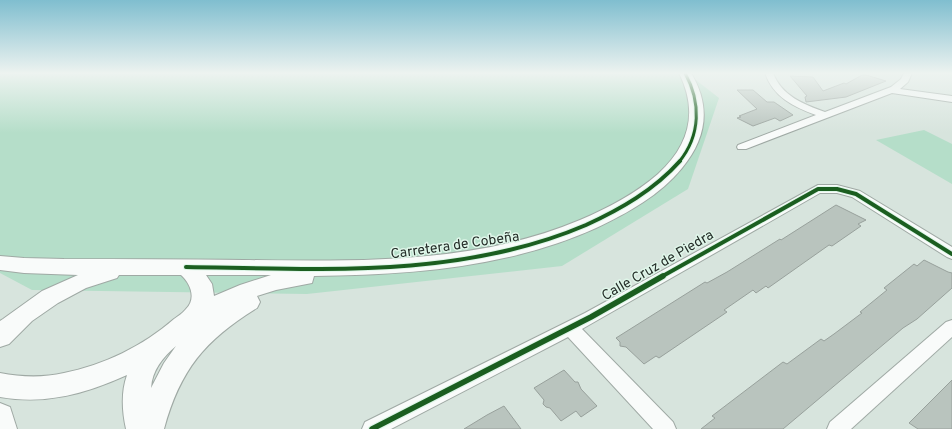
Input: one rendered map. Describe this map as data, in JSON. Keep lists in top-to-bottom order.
{
  "streets": {
    "street": ["Carretera de Cobeña", "Calle Cruz de Piedra"]
  }
}
